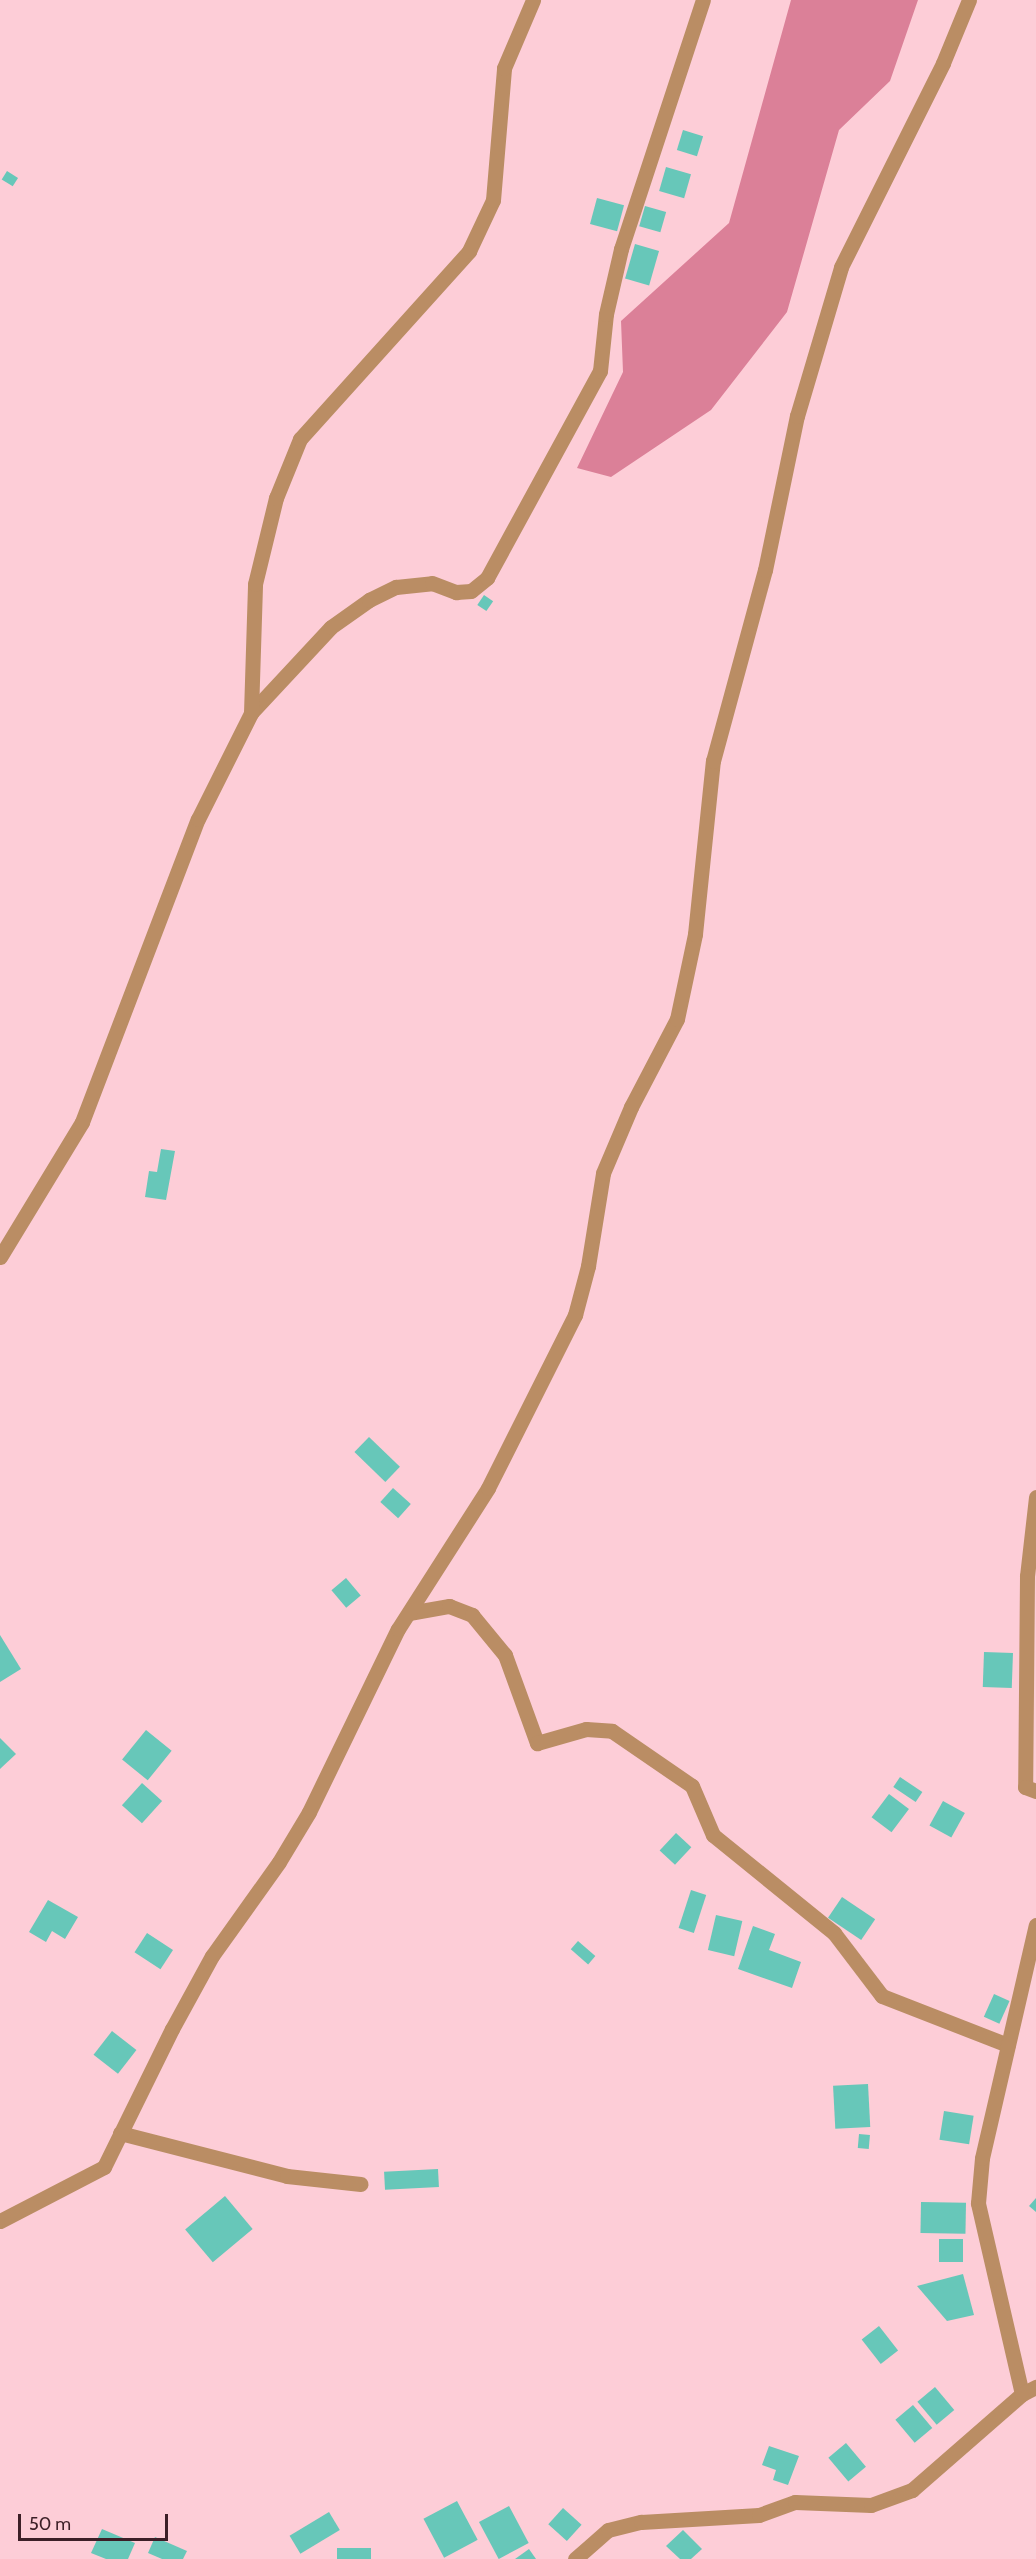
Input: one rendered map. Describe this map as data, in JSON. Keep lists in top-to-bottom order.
{
  "scale_bar": "50 m"
}
